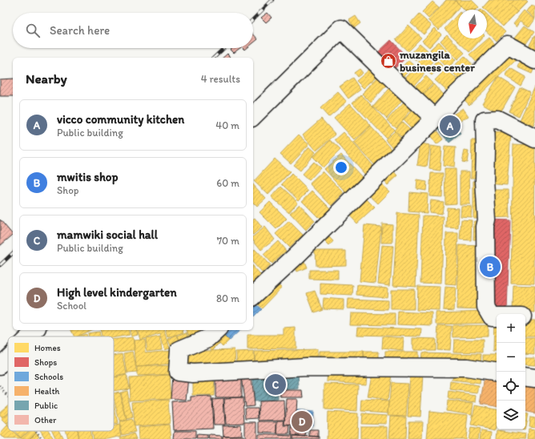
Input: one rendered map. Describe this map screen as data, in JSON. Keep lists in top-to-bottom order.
{
  "places": {
    "shop": ["muzangila business center"]
  },
  "legend": [
    "Homes",
    "Shops",
    "Schools",
    "Health",
    "Public",
    "Other"
  ],
  "north": "bottom",
  "page": {
    "search": "Search here",
    "heading": ["Nearby", "4 results"],
    "list": [
      {
        "mark": "A",
        "name": "vicco community kitchen",
        "note": "Public building",
        "value": "40 m"
      },
      {
        "mark": "B",
        "name": "mwitis shop",
        "note": "Shop",
        "value": "60 m"
      },
      {
        "mark": "C",
        "name": "mamwiki social hall",
        "note": "Public building",
        "value": "70 m"
      },
      {
        "mark": "D",
        "name": "High level kindergarten",
        "note": "School",
        "value": "80 m"
      }
    ],
    "pins": [
      "A",
      "B",
      "C",
      "D"
    ],
    "map_buttons": ["+", "−"]
  }
}
